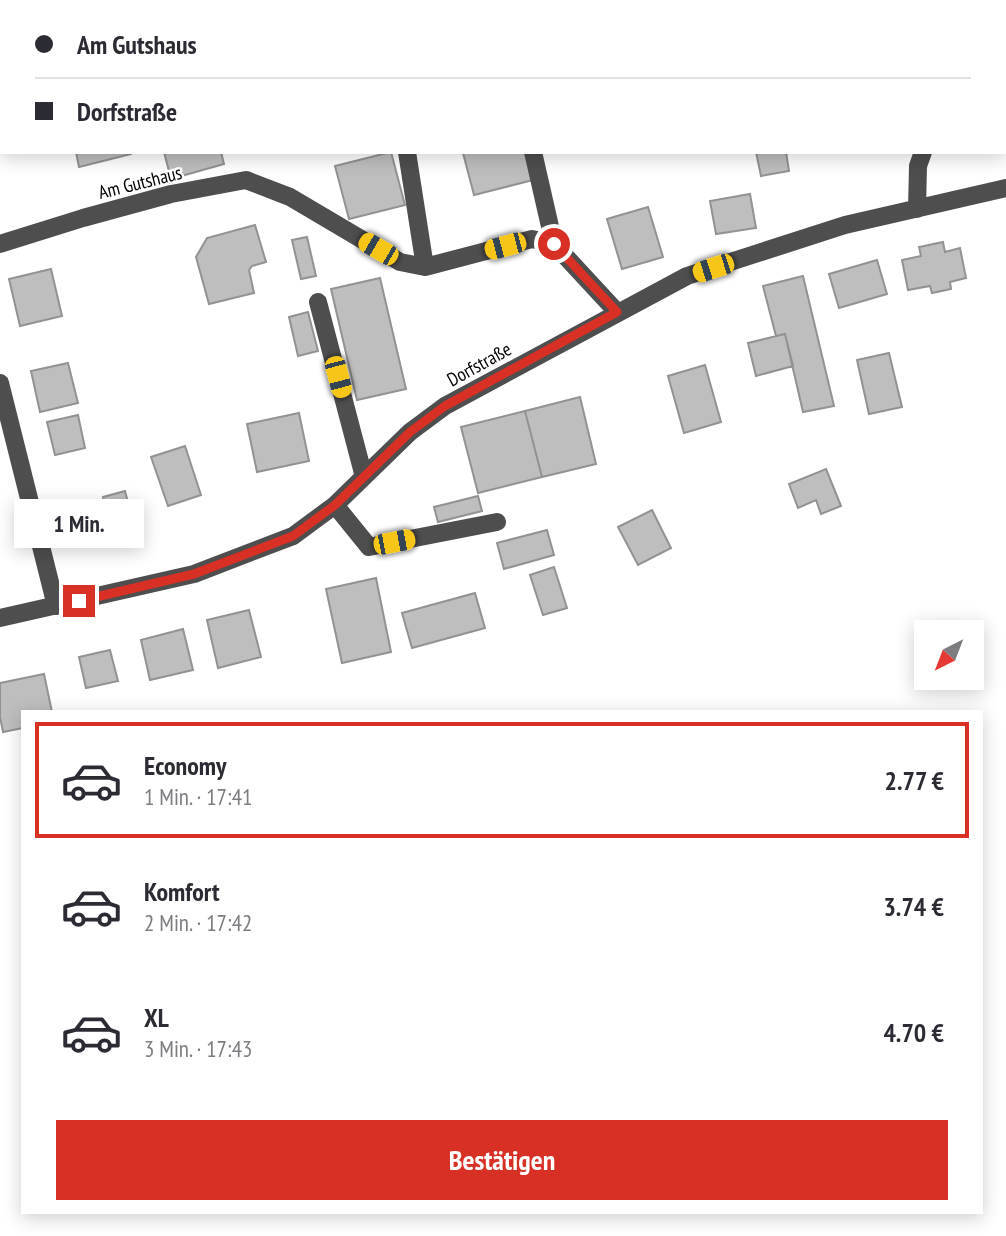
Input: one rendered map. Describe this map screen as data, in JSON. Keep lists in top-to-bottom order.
{
  "streets": {
    "street": ["Am Gutshaus", "Dorfstraße"]
  },
  "north": "bottom left",
  "page": {
    "banner": ["Am Gutshaus", "Dorfstraße"],
    "bubble": "1 Min.",
    "list": [
      {
        "name": "Economy",
        "note": "1 Min. · 17:41",
        "value": "2.77 €"
      },
      {
        "name": "Komfort",
        "note": "2 Min. · 17:42",
        "value": "3.74 €"
      },
      {
        "name": "XL",
        "note": "3 Min. · 17:43",
        "value": "4.70 €"
      }
    ],
    "buttons": "Bestätigen"
  }
}
